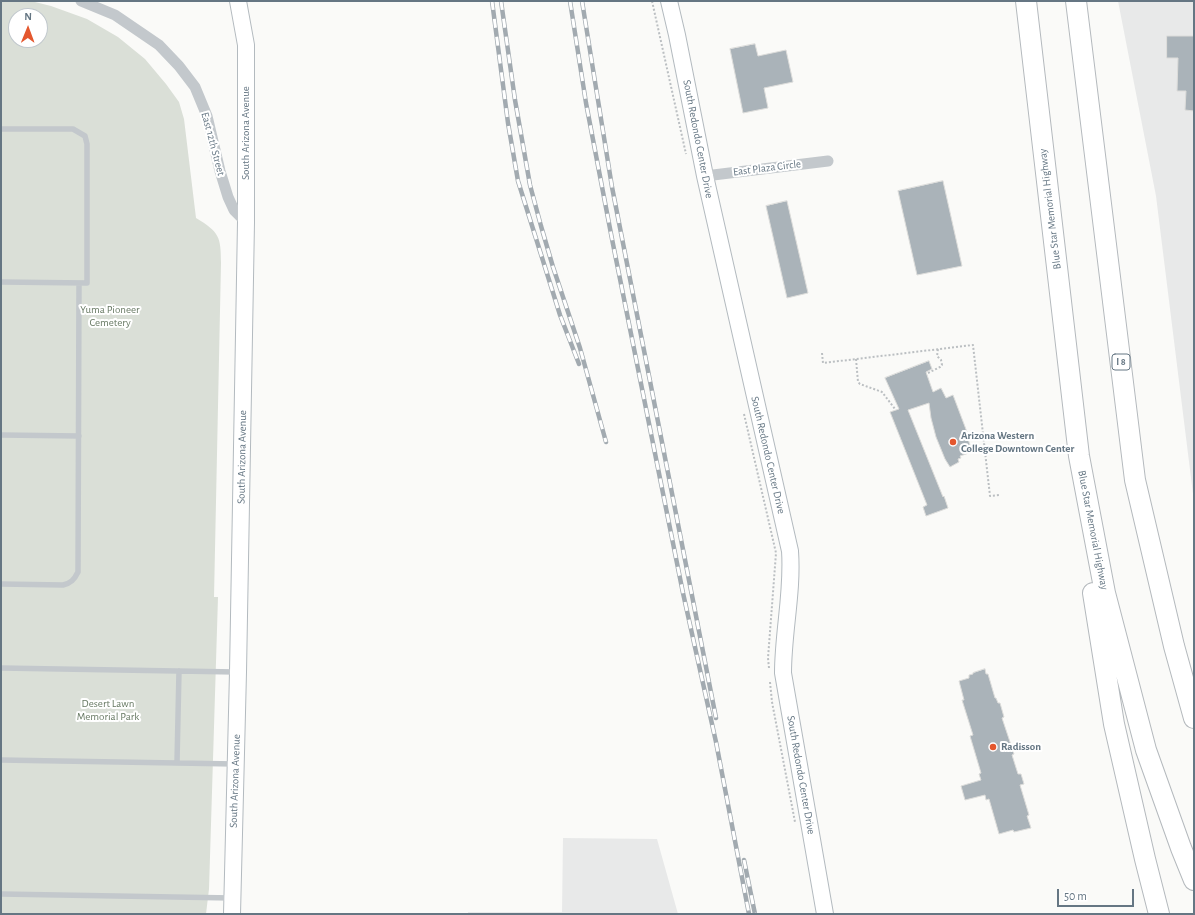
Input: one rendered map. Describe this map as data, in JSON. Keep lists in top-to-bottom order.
{
  "streets": {
    "highway": ["Blue Star Memorial Highway", "I 8"],
    "street": [
      "South Arizona Avenue",
      "South Redondo Center Drive",
      "East 12th Street",
      "East Plaza Circle"
    ]
  },
  "crossings": [
    ["South Arizona Avenue", "East 12th Street"],
    ["South Redondo Center Drive", "East Plaza Circle"]
  ],
  "parks": ["Yuma Pioneer Cemetery", "Desert Lawn Memorial Park"],
  "places": ["Arizona Western College Downtown Center", "Radisson"],
  "scale_bar": "50 m",
  "north": "top"
}
